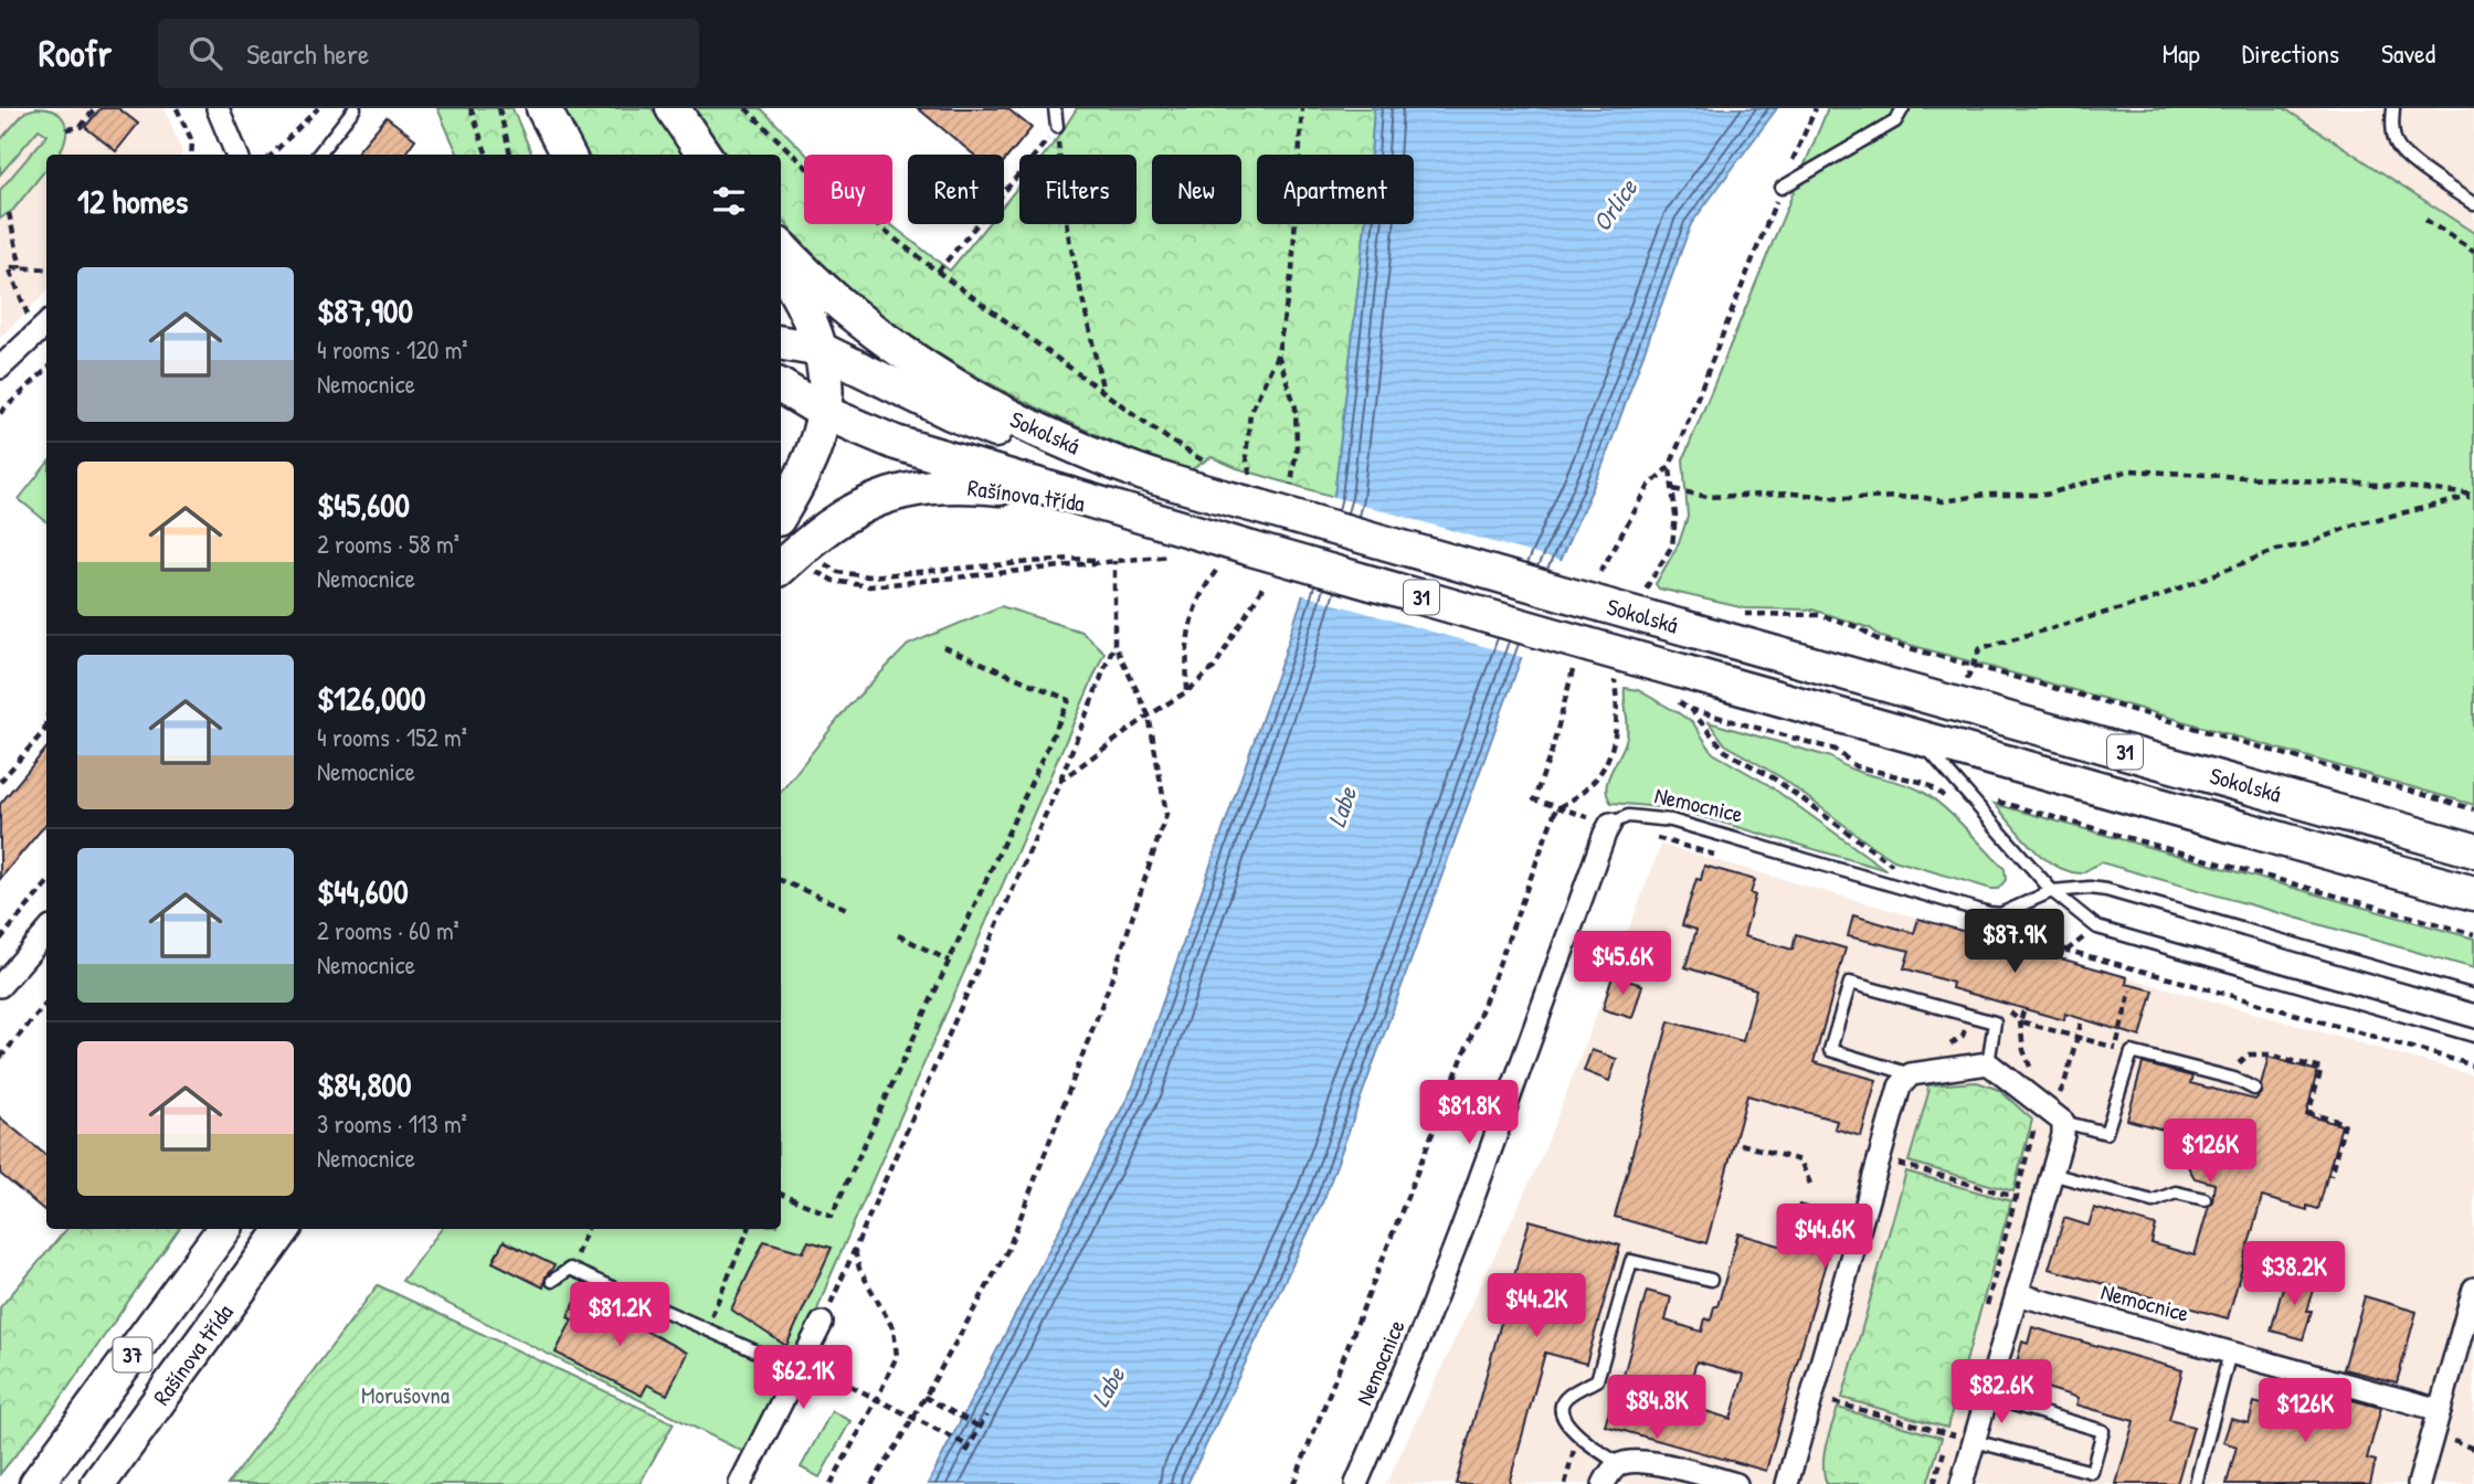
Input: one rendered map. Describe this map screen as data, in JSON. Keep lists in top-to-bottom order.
{
  "streets": {
    "main road": [
      "Sokolská",
      "Rašínova třída",
      "31",
      "37"
    ],
    "street": ["Nemocnice"]
  },
  "crossings": [
    ["Sokolská", "Rašínova třída"],
    ["Sokolská", "31"]
  ],
  "water": ["Orlice", "Labe"],
  "parks": ["Morušovna"],
  "page": {
    "header": "Roofr",
    "search": "Search here",
    "nav": ["Map", "Directions", "Saved"],
    "chip": [
      "Buy",
      "Rent",
      "Filters",
      "New",
      "Apartment"
    ],
    "heading": "12 homes",
    "list": [
      {
        "name": "$87,900",
        "note": "4 rooms · 120 m² · Nemocnice"
      },
      {
        "name": "$45,600",
        "note": "2 rooms · 58 m² · Nemocnice"
      },
      {
        "name": "$126,000",
        "note": "4 rooms · 152 m² · Nemocnice"
      },
      {
        "name": "$44,600",
        "note": "2 rooms · 60 m² · Nemocnice"
      },
      {
        "name": "$84,800",
        "note": "3 rooms · 113 m² · Nemocnice"
      }
    ],
    "price": [
      "$87.9K",
      "$45.6K",
      "$81.8K",
      "$126K",
      "$44.6K",
      "$38.2K",
      "$44.2K",
      "$81.2K",
      "$62.1K",
      "$82.6K",
      "$84.8K",
      "$126K"
    ]
  }
}
